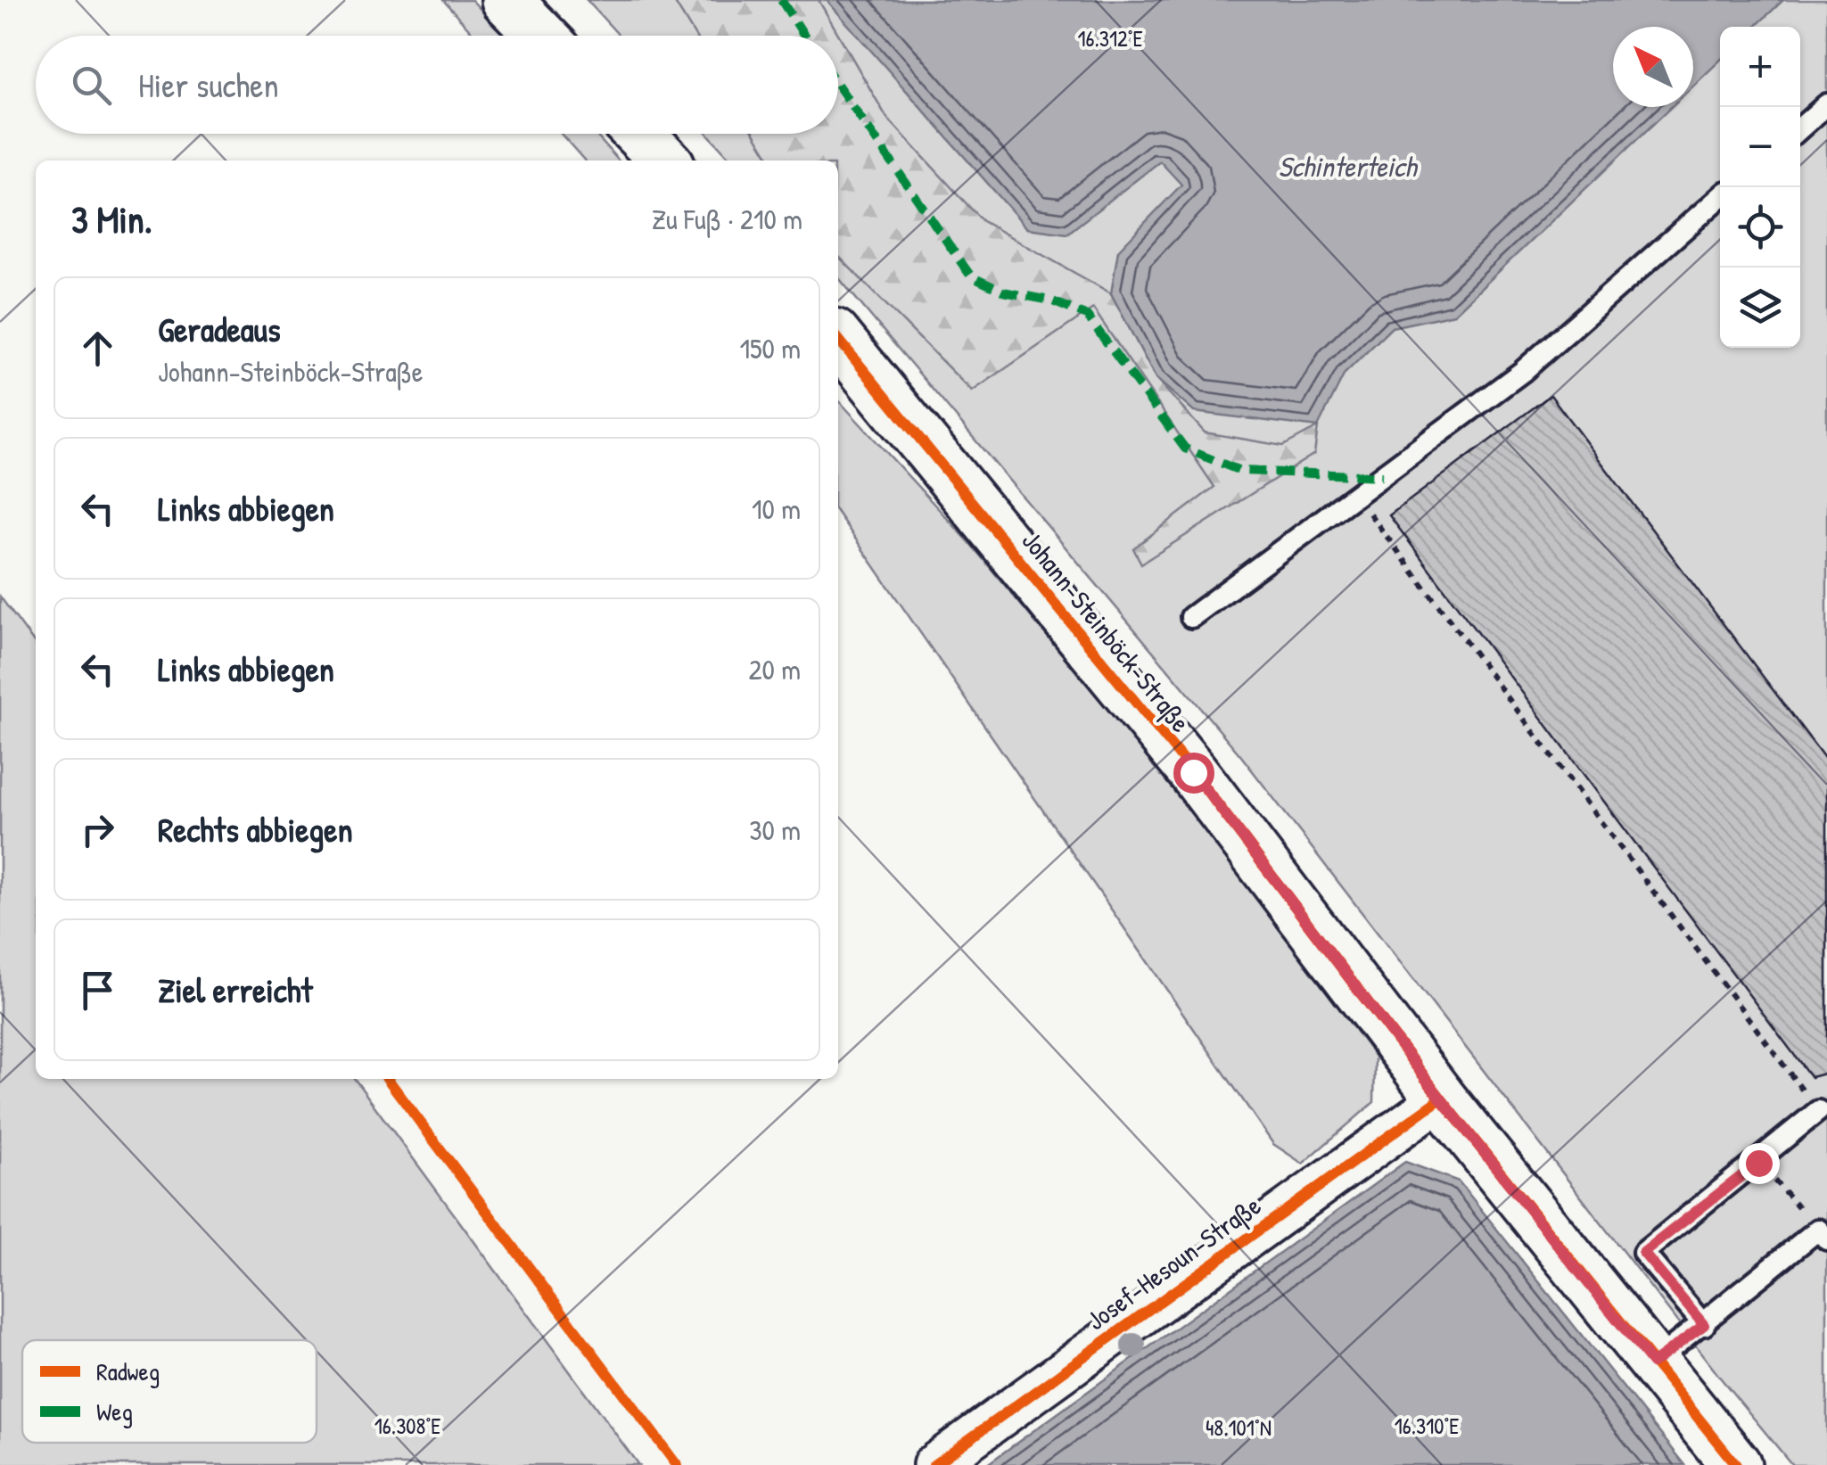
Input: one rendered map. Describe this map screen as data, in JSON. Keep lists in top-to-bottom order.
{
  "streets": {
    "street": ["Johann-Steinböck-Straße", "Josef-Hesoun-Straße"]
  },
  "crossings": [
    ["Johann-Steinböck-Straße", "Josef-Hesoun-Straße"]
  ],
  "water": ["Schinterteich"],
  "legend": ["Radweg", "Weg"],
  "north": "top left",
  "page": {
    "map_buttons": ["+", "−"],
    "search": "Hier suchen",
    "heading": ["3 Min.", "Zu Fuß · 210 m"],
    "list": [
      ["Geradeaus", "Johann-Steinböck-Straße", "150 m"],
      ["Links abbiegen", "10 m"],
      ["Links abbiegen", "20 m"],
      ["Rechts abbiegen", "30 m"],
      "Ziel erreicht"
    ]
  },
  "coordinates": [
    "16.312°E",
    "16.308°E",
    "16.310°E",
    "48.101°N"
  ]
}
